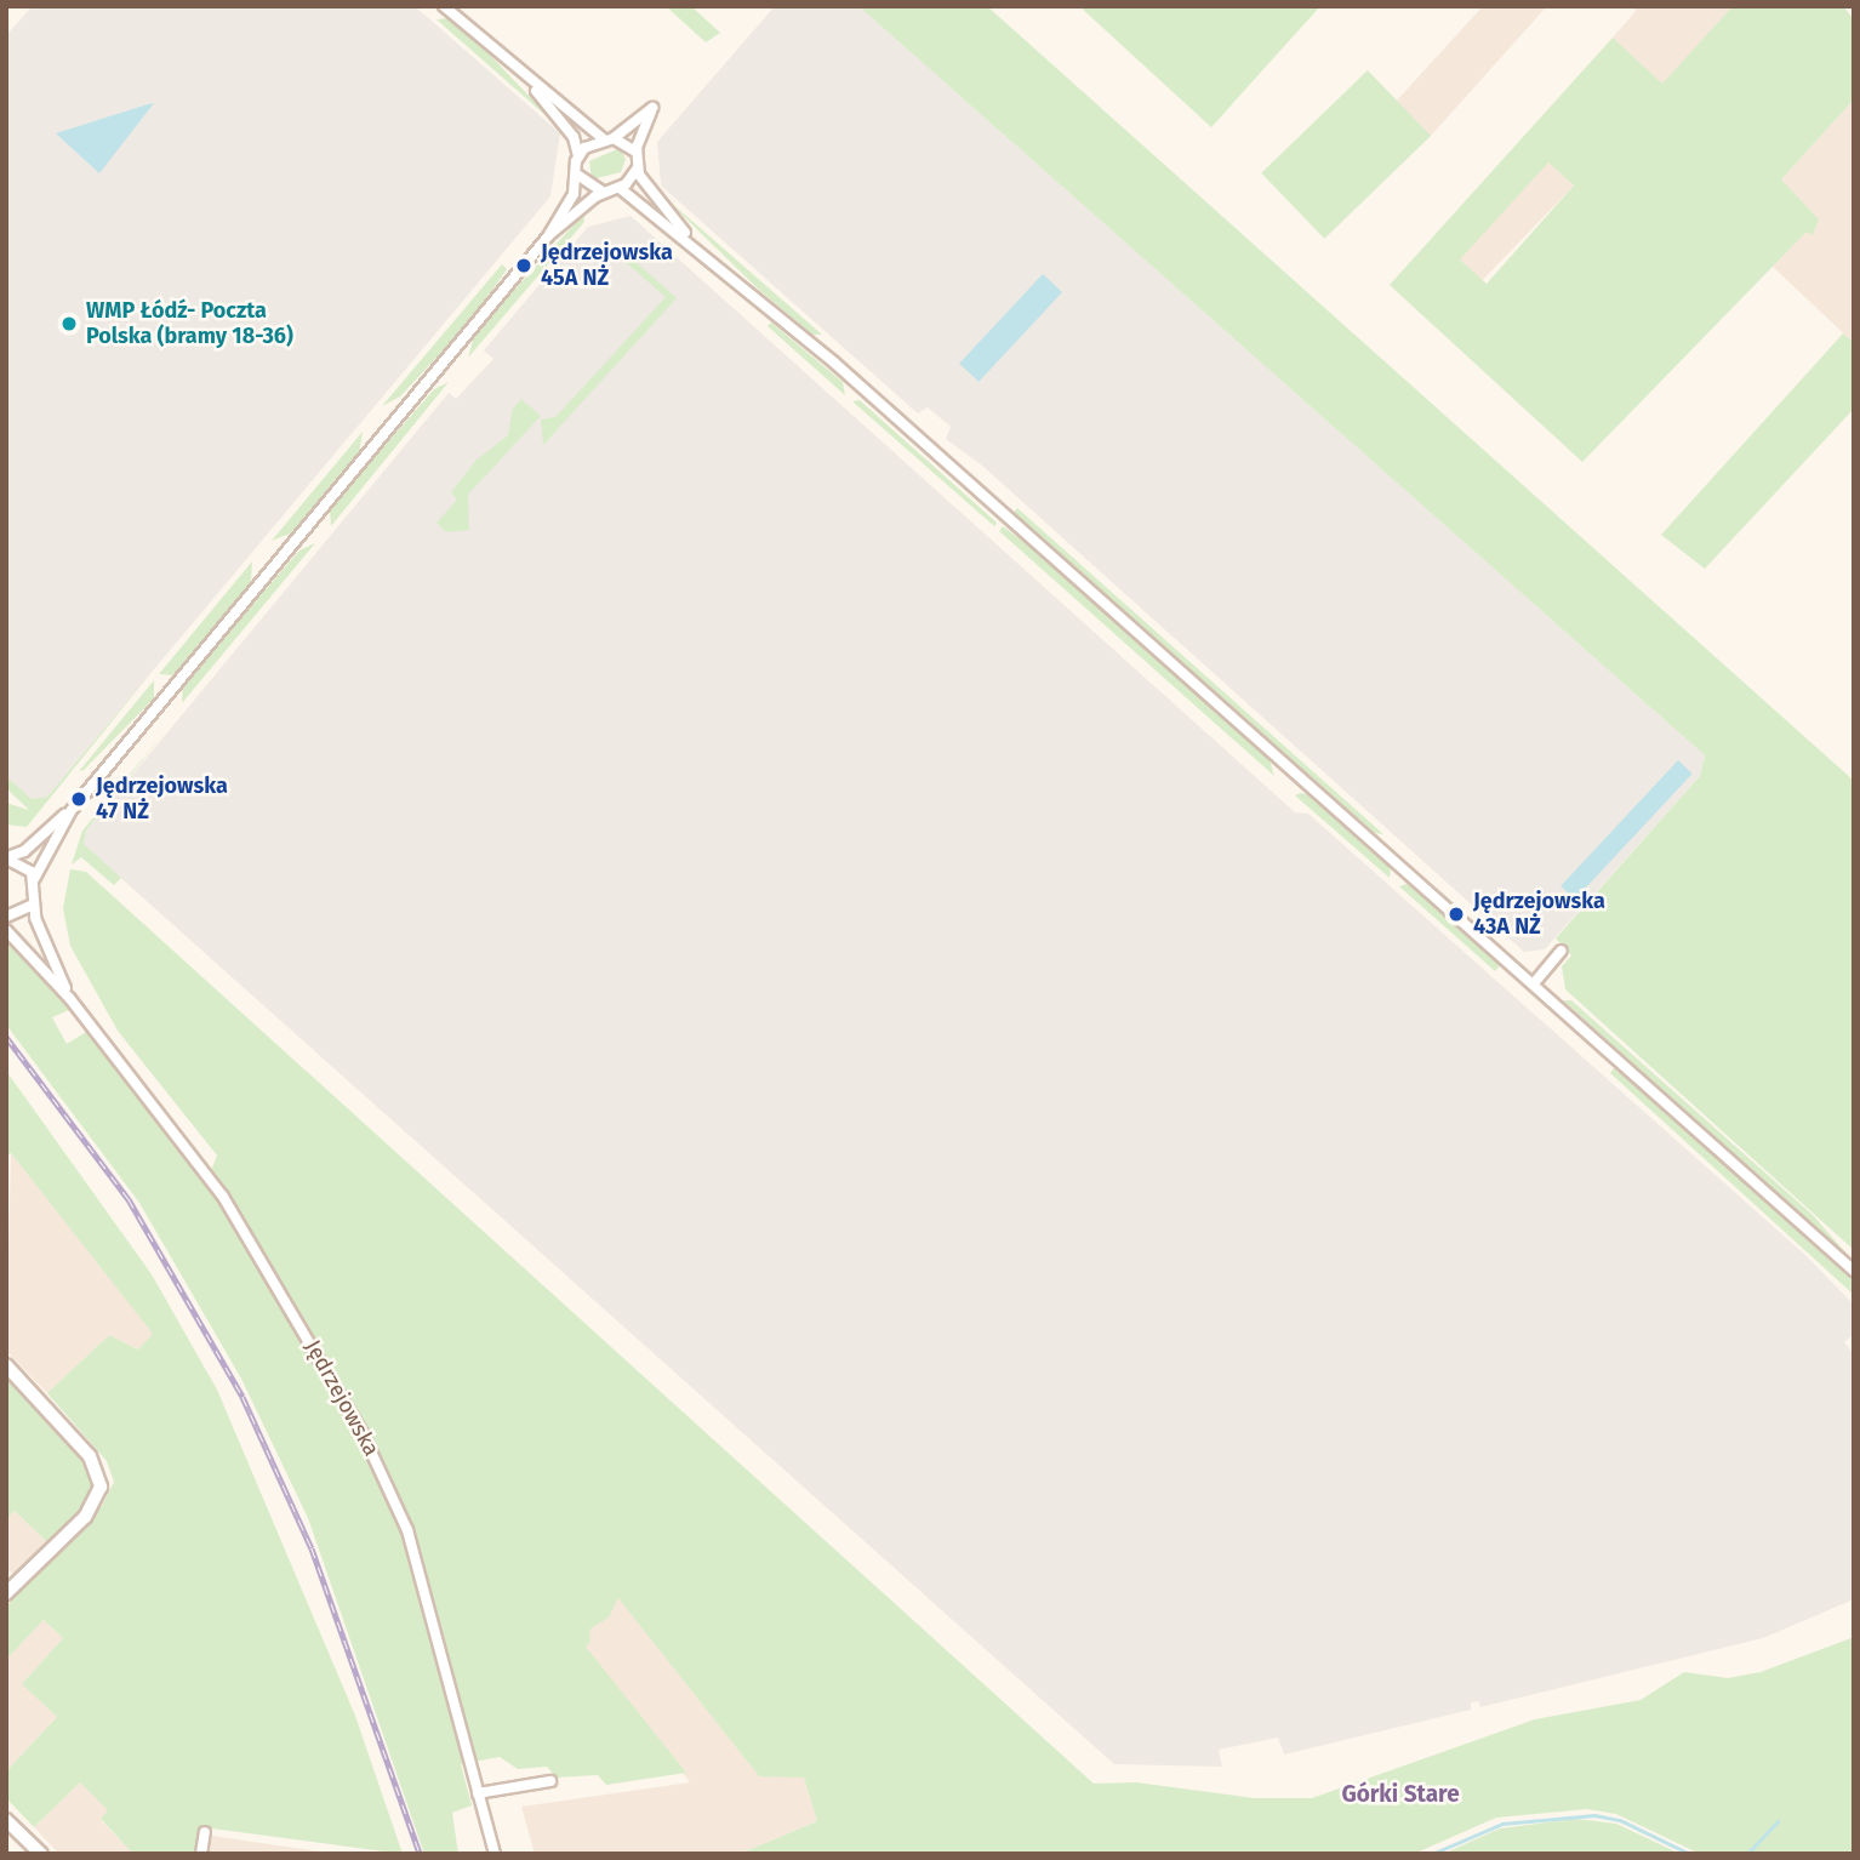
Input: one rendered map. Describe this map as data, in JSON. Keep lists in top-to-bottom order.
{
  "streets": {
    "street": ["Jędrzejowska"]
  },
  "districts": ["Górki Stare"],
  "places": [
    "Jędrzejowska 45A NŻ",
    "WMP Łódź- Poczta Polska (bramy 18-36)",
    "Jędrzejowska 47 NŻ",
    "Jędrzejowska 43A NŻ"
  ]
}
